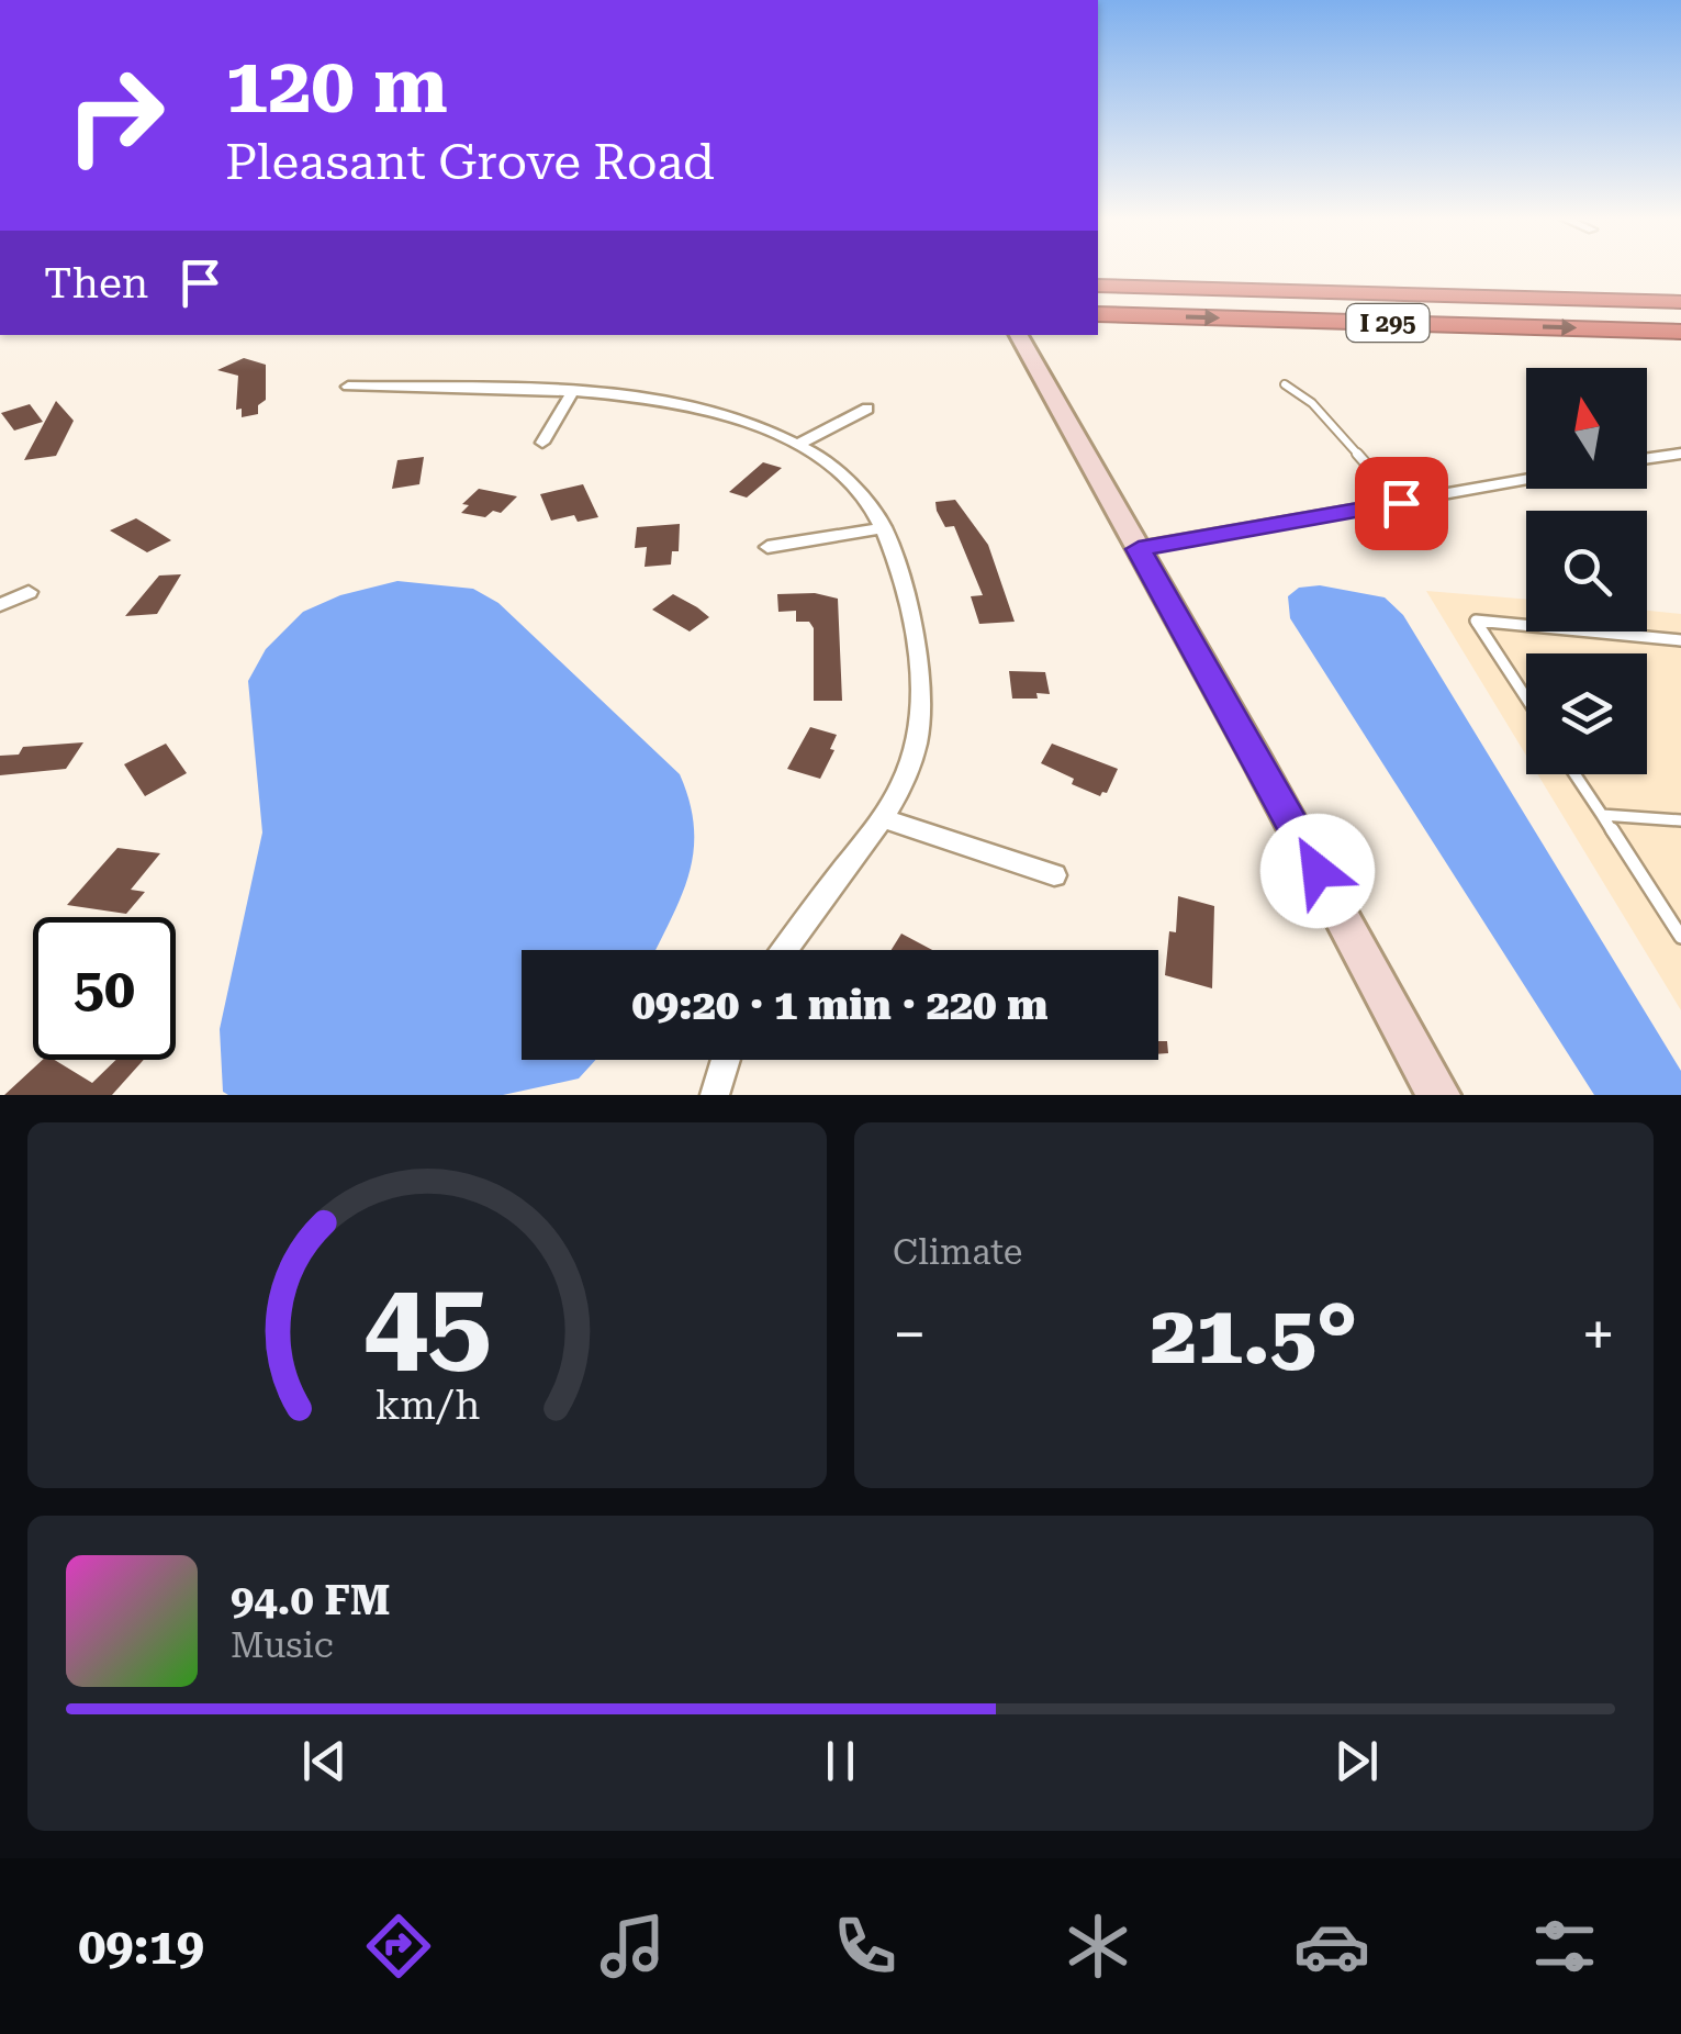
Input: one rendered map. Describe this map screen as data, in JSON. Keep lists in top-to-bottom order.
{
  "streets": {
    "highway": ["I 295"]
  },
  "north": "top",
  "page": {
    "turn": ["120 m", "Pleasant Grove Road"],
    "then": "Then",
    "limit": "50",
    "trip": "09:20 · 1 min · 220 m",
    "tile": "Climate",
    "heat": ["−", "21.5°", "+"],
    "song": ["94.0 FM", "Music"],
    "tabs": "09:19",
    "gauge": ["45", "km/h"]
  }
}
